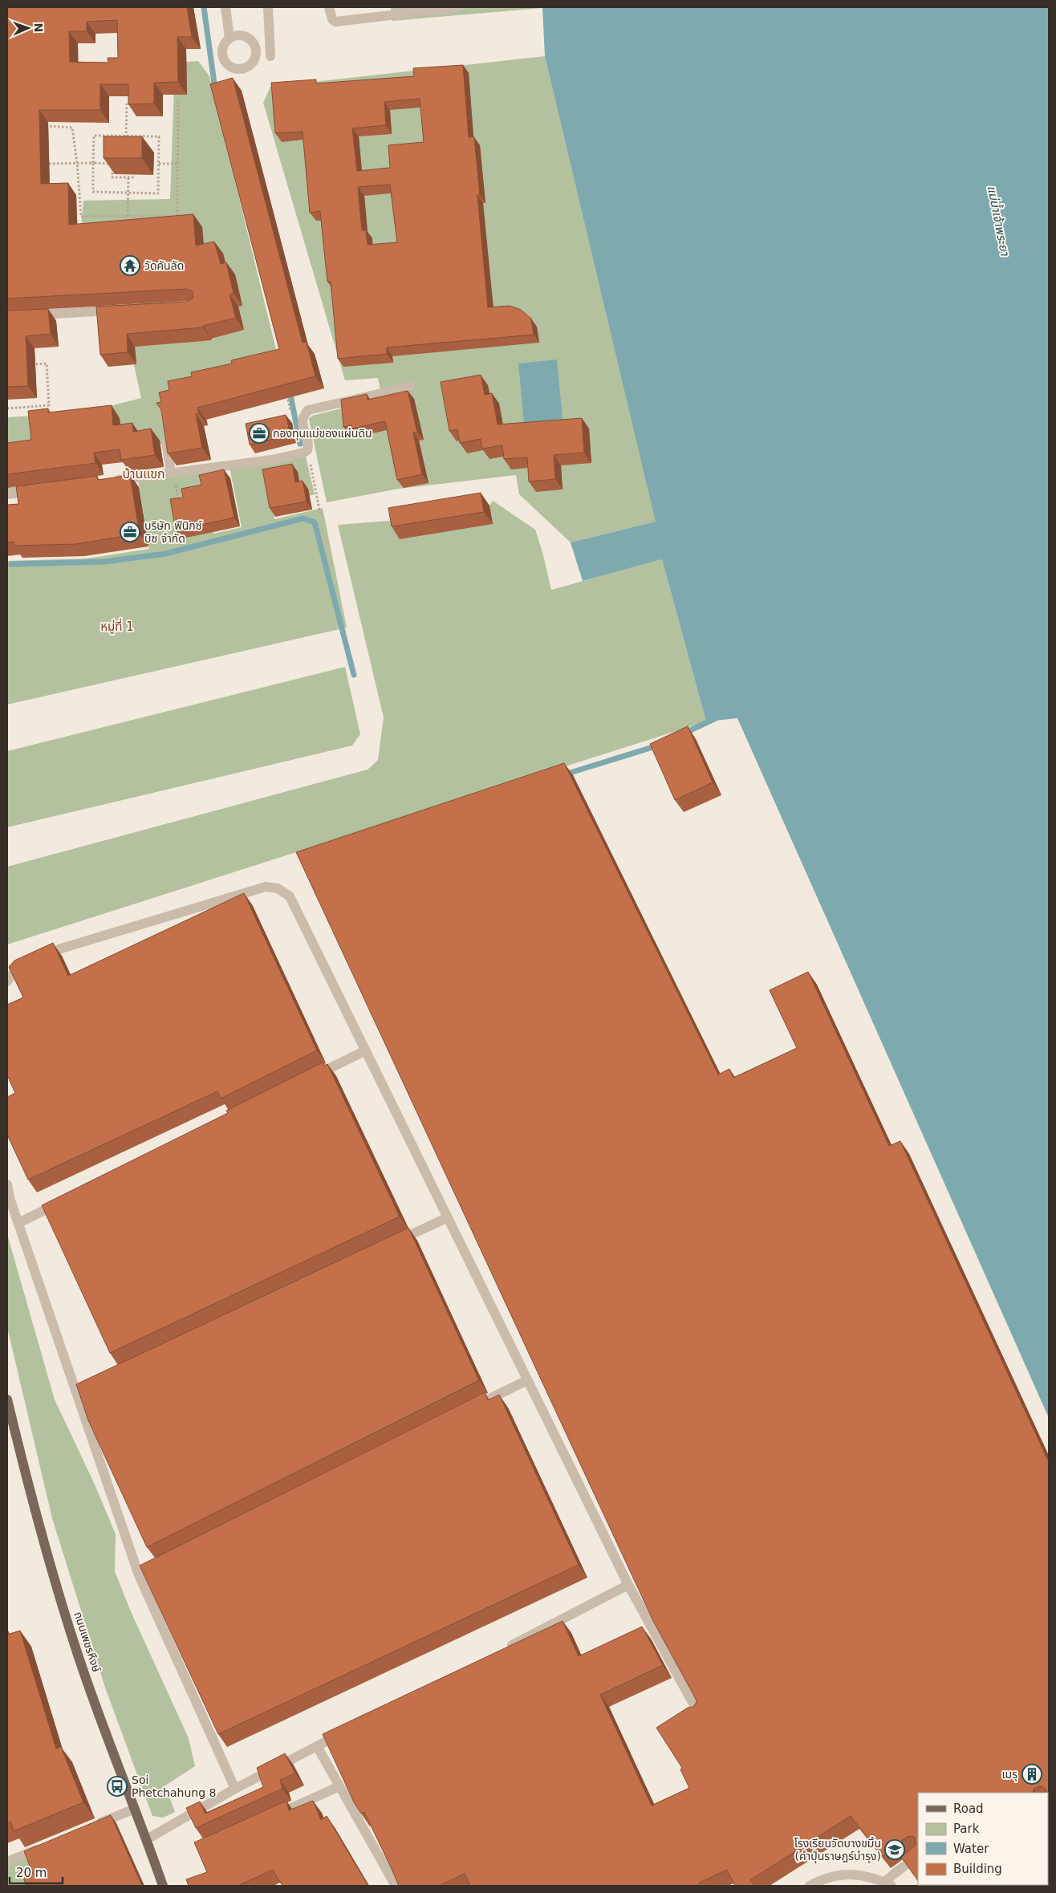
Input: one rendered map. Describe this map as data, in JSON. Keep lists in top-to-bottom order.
{
  "streets": {
    "main road": ["ถนนเพชรหึงษ์"]
  },
  "districts": ["บ้านแขก", "หมู่ที่ 1"],
  "water": ["แม่น้ำเจ้าพระยา"],
  "places": {
    "temple": ["วัดคันลัด"],
    "office": ["กองทุนแม่ของแผ่นดิน", "บริษัท ฟีนิกซ์ บิซ จำกัด"],
    "building": ["เมรุ"],
    "bus stop": ["Soi Phetchahung 8"],
    "school or university": ["โรงเรียนวัดบางขมิ้น (คำปุ่นราษฎร์บำรุง)"]
  },
  "legend": [
    "Road",
    "Park",
    "Water",
    "Building"
  ],
  "scale_bar": "20 m",
  "north": "right"
}
